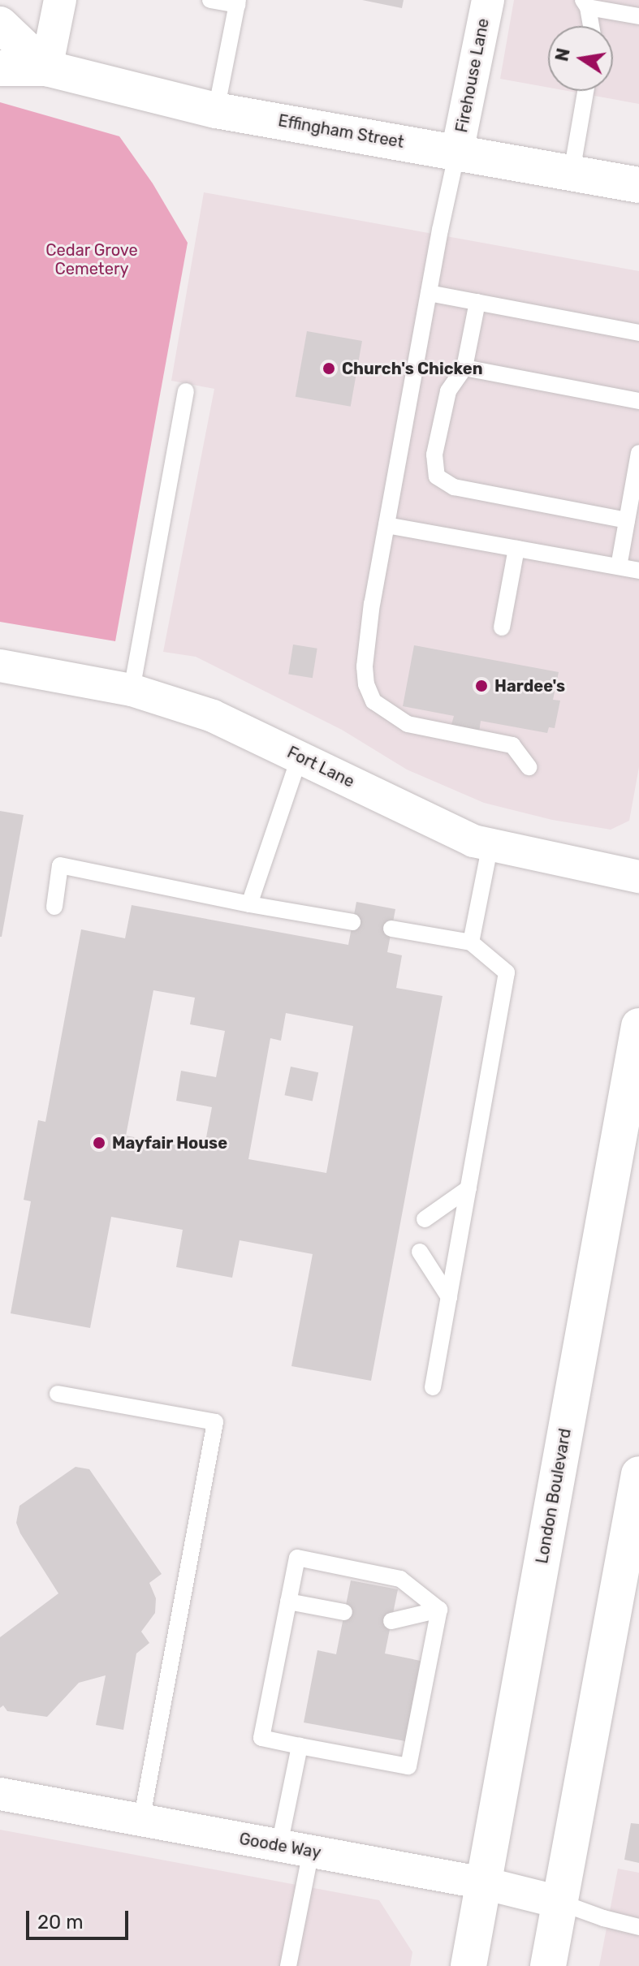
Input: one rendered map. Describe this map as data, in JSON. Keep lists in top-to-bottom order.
{
  "streets": {
    "main road": ["Effingham Street", "London Boulevard"],
    "street": ["Firehouse Lane", "Fort Lane", "Goode Way"]
  },
  "crossings": [
    ["Firehouse Lane", "Effingham Street"],
    ["London Boulevard", "Goode Way"]
  ],
  "parks": ["Cedar Grove Cemetery"],
  "places": ["Church's Chicken", "Hardee's", "Mayfair House"],
  "scale_bar": "20 m",
  "north": "left"
}
